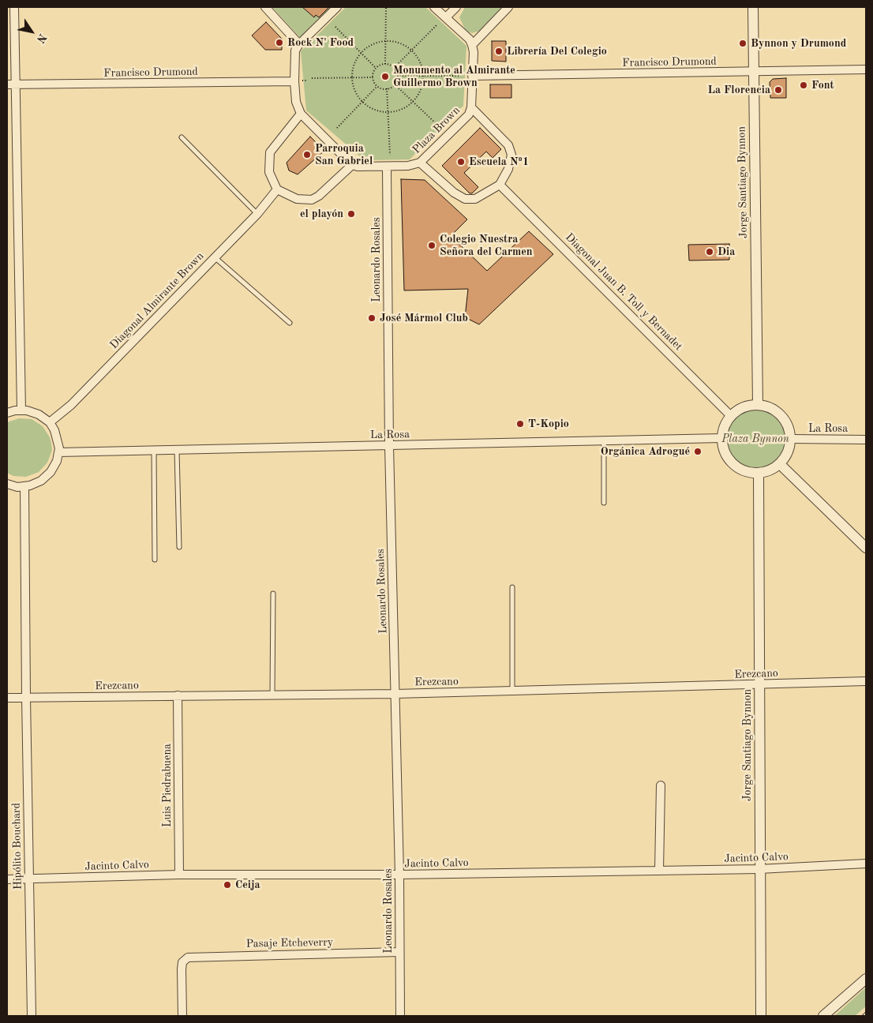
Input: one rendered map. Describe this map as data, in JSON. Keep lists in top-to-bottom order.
{
  "streets": {
    "street": [
      "Francisco Drumond",
      "Plaza Brown",
      "Jorge Santiago Bynnon",
      "Leonardo Rosales",
      "Diagonal Juan B. Toll y Bernadet",
      "Diagonal Almirante Brown",
      "La Rosa",
      "Erezcano",
      "Luis Piedrabuena",
      "Hipólito Bouchard",
      "Jacinto Calvo",
      "Pasaje Etcheverry"
    ]
  },
  "crossings": [
    ["Francisco Drumond", "Plaza Brown"],
    ["Francisco Drumond", "Jorge Santiago Bynnon"],
    ["Plaza Brown", "Leonardo Rosales"],
    ["Jorge Santiago Bynnon", "Diagonal Juan B. Toll y Bernadet"],
    ["Jorge Santiago Bynnon", "La Rosa"],
    ["Jorge Santiago Bynnon", "Erezcano"],
    ["Jorge Santiago Bynnon", "Jacinto Calvo"],
    ["Leonardo Rosales", "La Rosa"],
    ["Leonardo Rosales", "Erezcano"],
    ["Leonardo Rosales", "Jacinto Calvo"],
    ["Leonardo Rosales", "Pasaje Etcheverry"],
    ["Diagonal Juan B. Toll y Bernadet", "La Rosa"],
    ["Erezcano", "Luis Piedrabuena"],
    ["Erezcano", "Hipólito Bouchard"],
    ["Luis Piedrabuena", "Jacinto Calvo"],
    ["Hipólito Bouchard", "Jacinto Calvo"]
  ],
  "parks": ["Plaza Bynnon"],
  "places": [
    "Rock N' Food",
    "Bynnon y Drumond",
    "Librería Del Colegio",
    "Monumento al Almirante Guillermo Brown",
    "Font",
    "La Florencia",
    "Parroquia San Gabriel",
    "Escuela Nº1",
    "el playón",
    "Colegio Nuestra Señora del Carmen",
    "Dia",
    "José Mármol Club",
    "T-Kopio",
    "Orgánica Adrogué",
    "Ceija"
  ],
  "north": "bottom right"
}
